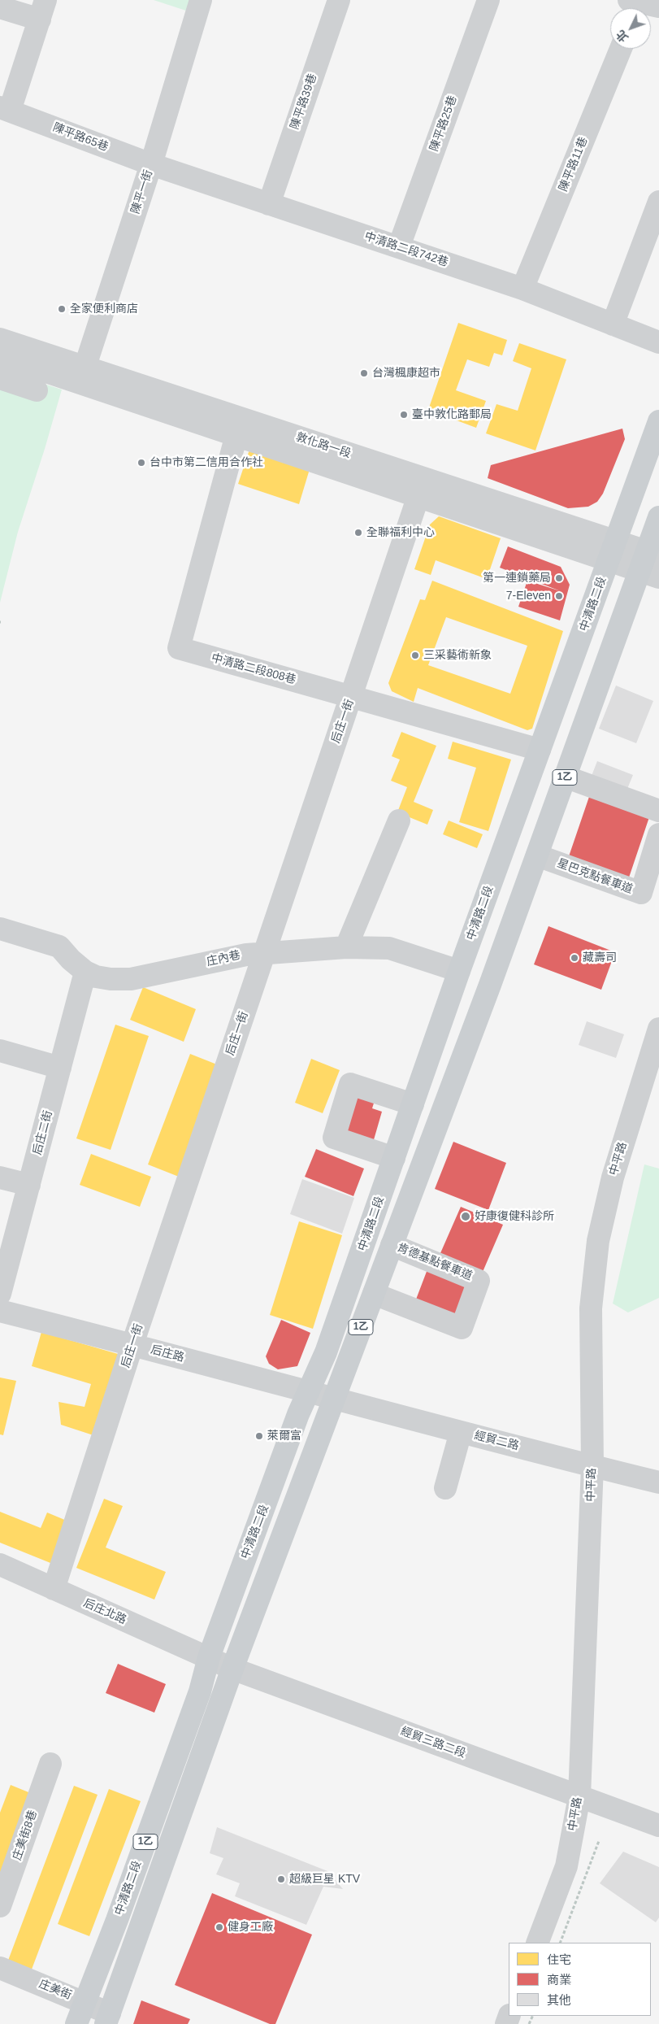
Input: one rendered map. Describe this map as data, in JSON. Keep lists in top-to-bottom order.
{
  "streets": {
    "main road": ["中清路二段", "1乙"],
    "street": [
      "陳平路39巷",
      "陳平路25巷",
      "陳平路65巷",
      "陳平路11巷",
      "陳平一街",
      "中清路二段742巷",
      "敦化路一段",
      "中清路二段808巷",
      "后庄一街",
      "星巴克點餐車道",
      "庄內巷",
      "后庄二街",
      "中平路",
      "肯德基點餐車道",
      "后庄路",
      "經貿二路",
      "后庄北路",
      "經貿三路二段",
      "庄美街8巷",
      "庄美街"
    ]
  },
  "crossings": [
    ["陳平路39巷", "中清路二段742巷"],
    ["陳平路25巷", "中清路二段742巷"],
    ["陳平路65巷", "陳平一街"],
    ["陳平路65巷", "中清路二段742巷"],
    ["陳平路11巷", "中清路二段742巷"],
    ["陳平一街", "中清路二段742巷"],
    ["陳平一街", "敦化路一段"],
    ["敦化路一段", "中清路二段"],
    ["敦化路一段", "中清路二段808巷"],
    ["敦化路一段", "后庄一街"],
    ["敦化路一段", "1乙"],
    ["中清路二段", "中清路二段808巷"],
    ["中清路二段", "庄內巷"],
    ["中清路二段", "后庄路"],
    ["中清路二段", "后庄北路"],
    ["中清路二段", "經貿三路二段"],
    ["中清路二段", "庄美街"],
    ["中清路二段808巷", "后庄一街"],
    ["后庄一街", "庄內巷"],
    ["后庄一街", "后庄路"],
    ["后庄一街", "后庄北路"],
    ["1乙", "星巴克點餐車道"],
    ["1乙", "肯德基點餐車道"],
    ["1乙", "后庄路"],
    ["1乙", "經貿二路"],
    ["1乙", "經貿三路二段"],
    ["1乙", "庄美街"],
    ["庄內巷", "后庄二街"],
    ["中平路", "經貿二路"],
    ["中平路", "經貿三路二段"],
    ["后庄路", "經貿二路"],
    ["后庄北路", "經貿三路二段"]
  ],
  "places": [
    "全家便利商店",
    "台灣楓康超市",
    "臺中敦化路郵局",
    "台中市第二信用合作社",
    "全聯福利中心",
    "第一連鎖藥局",
    "7-Eleven",
    "三采藝術新象",
    "藏壽司",
    "好康復健科診所",
    "萊爾富",
    "超級巨星 KTV",
    "健身工廠"
  ],
  "legend": ["住宅", "商業", "其他"],
  "north": "bottom left"
}
